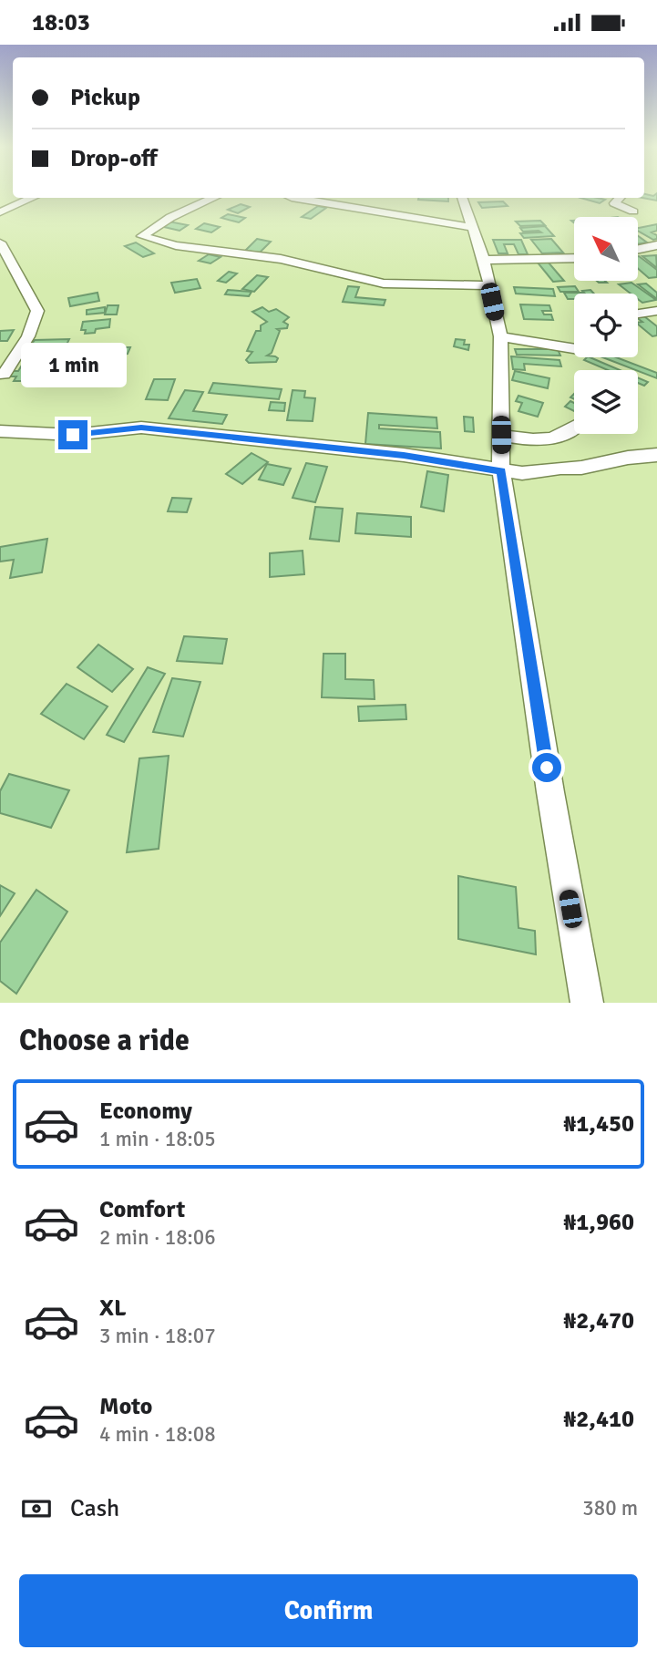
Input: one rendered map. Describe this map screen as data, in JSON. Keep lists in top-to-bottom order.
{
  "north": "top left",
  "page": {
    "status": "18:03",
    "banner": ["Pickup", "Drop-off"],
    "bubble": "1 min",
    "heading": "Choose a ride",
    "list": [
      {
        "name": "Economy",
        "note": "1 min · 18:05",
        "value": "₦1,450"
      },
      {
        "name": "Comfort",
        "note": "2 min · 18:06",
        "value": "₦1,960"
      },
      {
        "name": "XL",
        "note": "3 min · 18:07",
        "value": "₦2,470"
      },
      {
        "name": "Moto",
        "note": "4 min · 18:08",
        "value": "₦2,410"
      }
    ],
    "pay": ["Cash", "380 m"],
    "buttons": "Confirm"
  }
}
